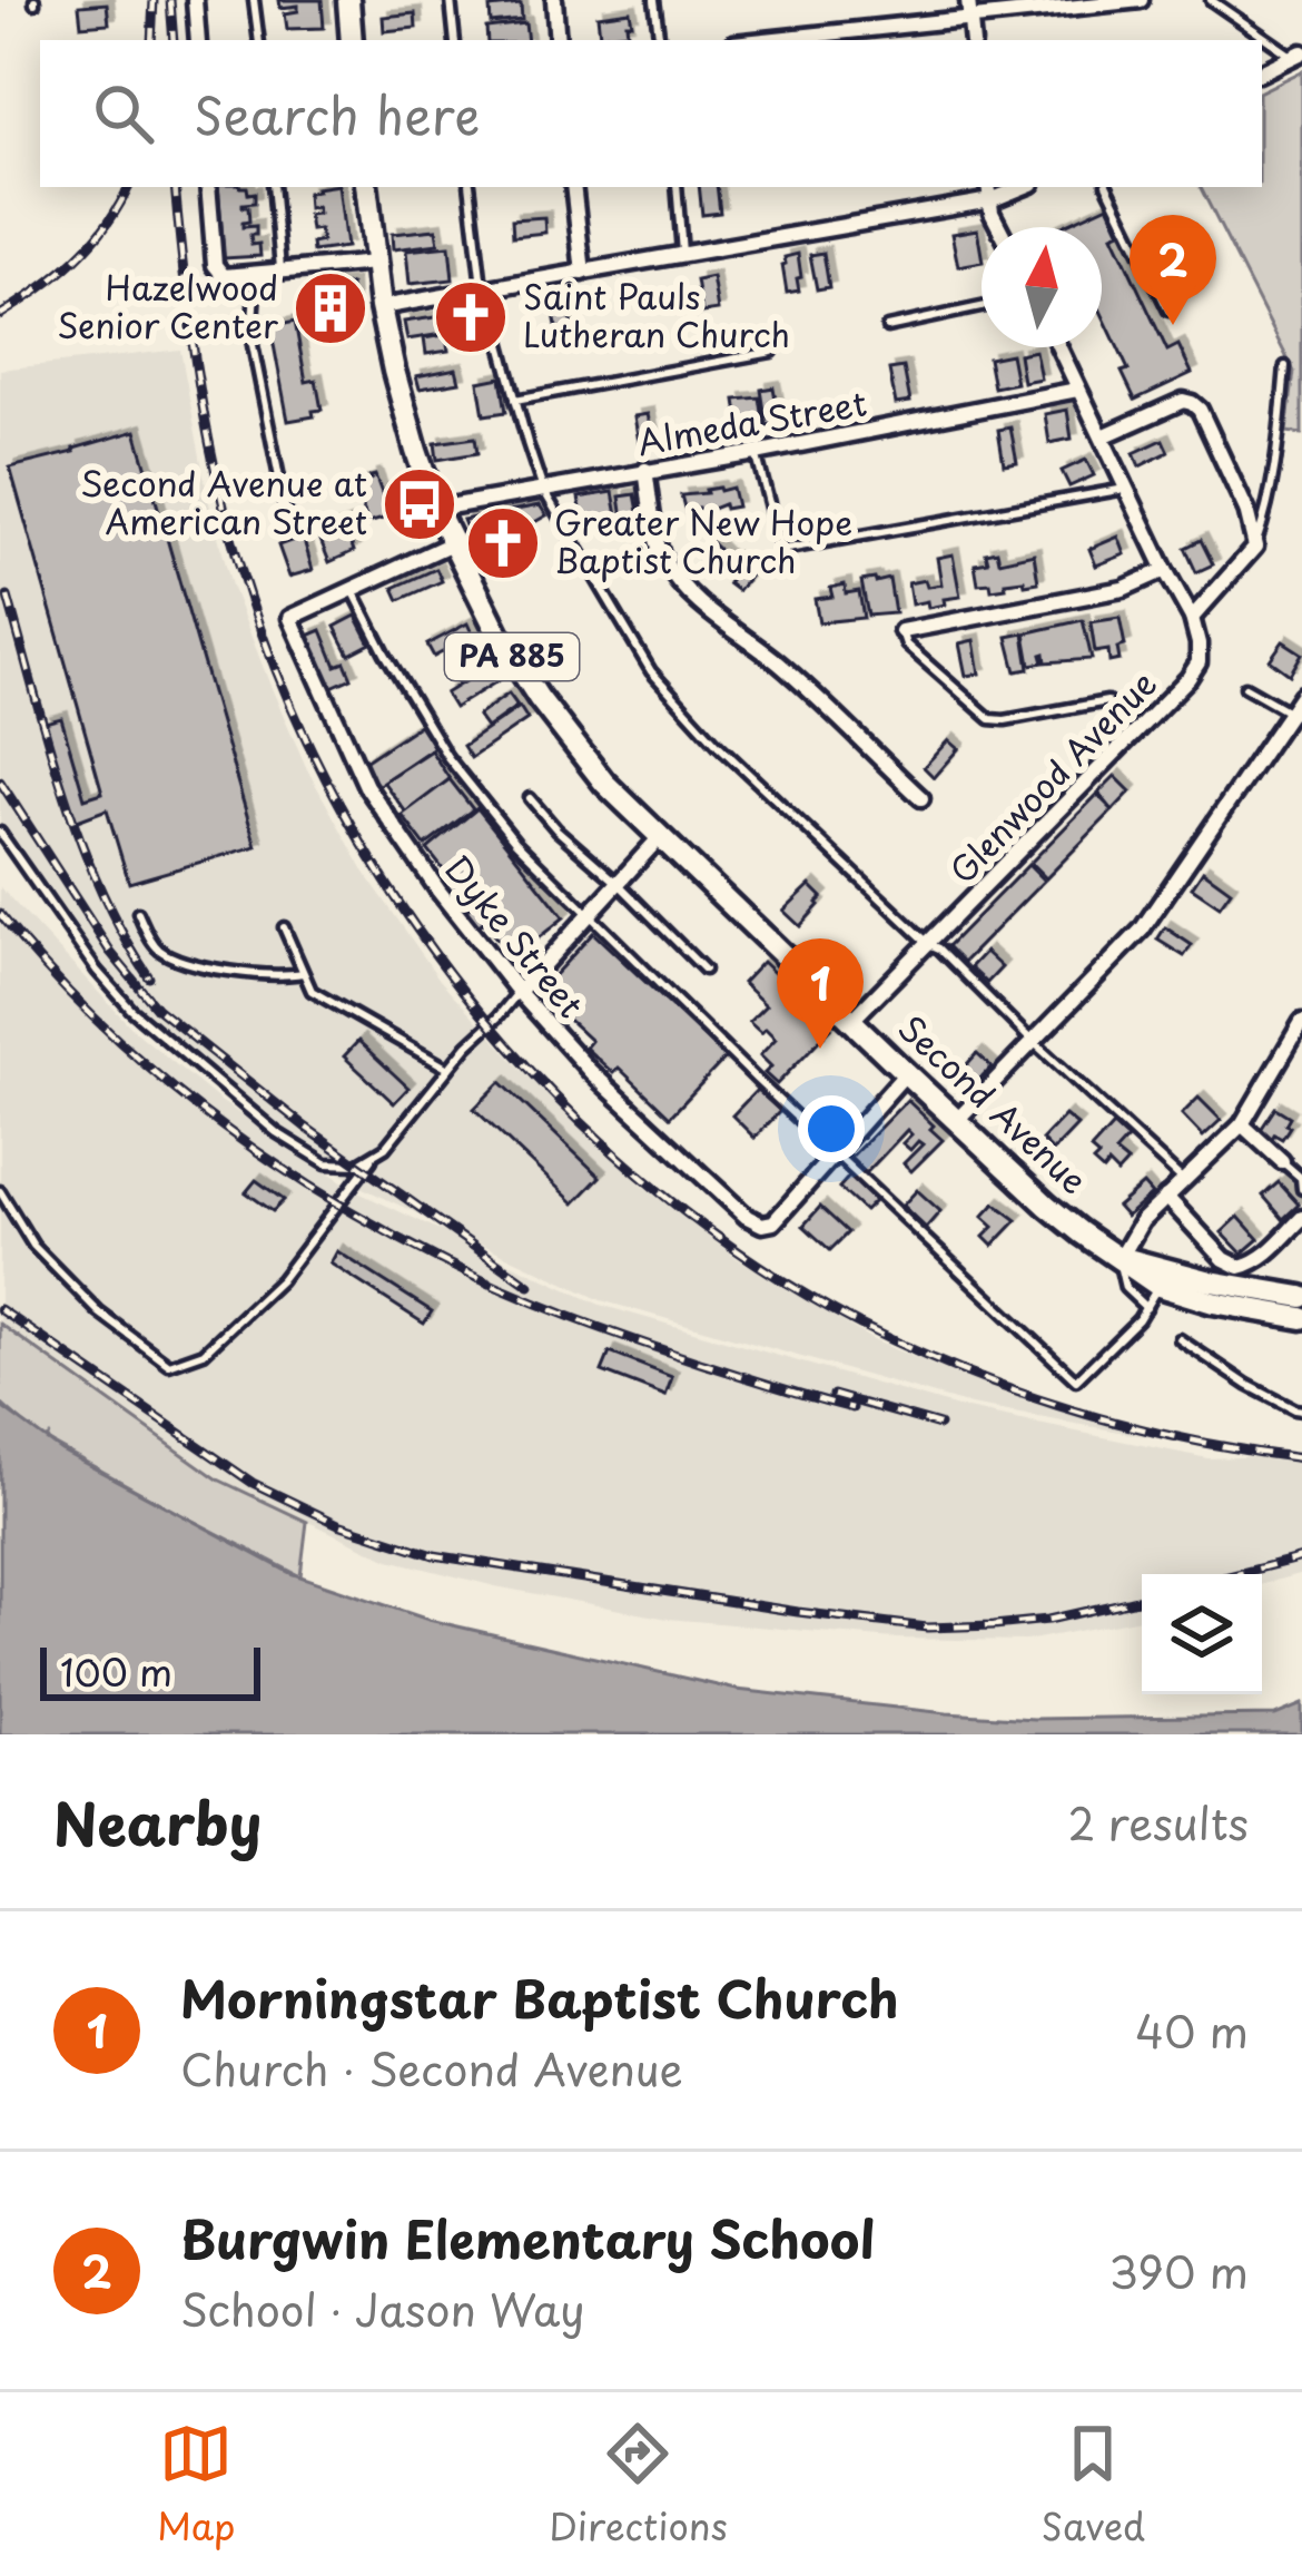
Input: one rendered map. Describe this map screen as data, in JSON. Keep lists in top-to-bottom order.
{
  "streets": {
    "main road": ["PA 885", "Second Avenue"],
    "street": ["Almeda Street", "Glenwood Avenue", "Dyke Street"]
  },
  "crossings": [
    ["Almeda Street", "Second Avenue"],
    ["Glenwood Avenue", "Second Avenue"]
  ],
  "places": {
    "building": ["Hazelwood Senior Center"],
    "church": ["Saint Pauls Lutheran Church", "Greater New Hope Baptist Church"],
    "bus stop": ["Second Avenue at American Street"]
  },
  "scale_bar": "100 m",
  "north": "top",
  "page": {
    "search": "Search here",
    "pins": ["2", "1"],
    "scale": "100 m",
    "heading": ["Nearby", "2 results"],
    "list": [
      {
        "mark": "1",
        "name": "Morningstar Baptist Church",
        "note": "Church · Second Avenue",
        "value": "40 m"
      },
      {
        "mark": "2",
        "name": "Burgwin Elementary School",
        "note": "School · Jason Way",
        "value": "390 m"
      }
    ],
    "nav": ["Map", "Directions", "Saved"]
  }
}
